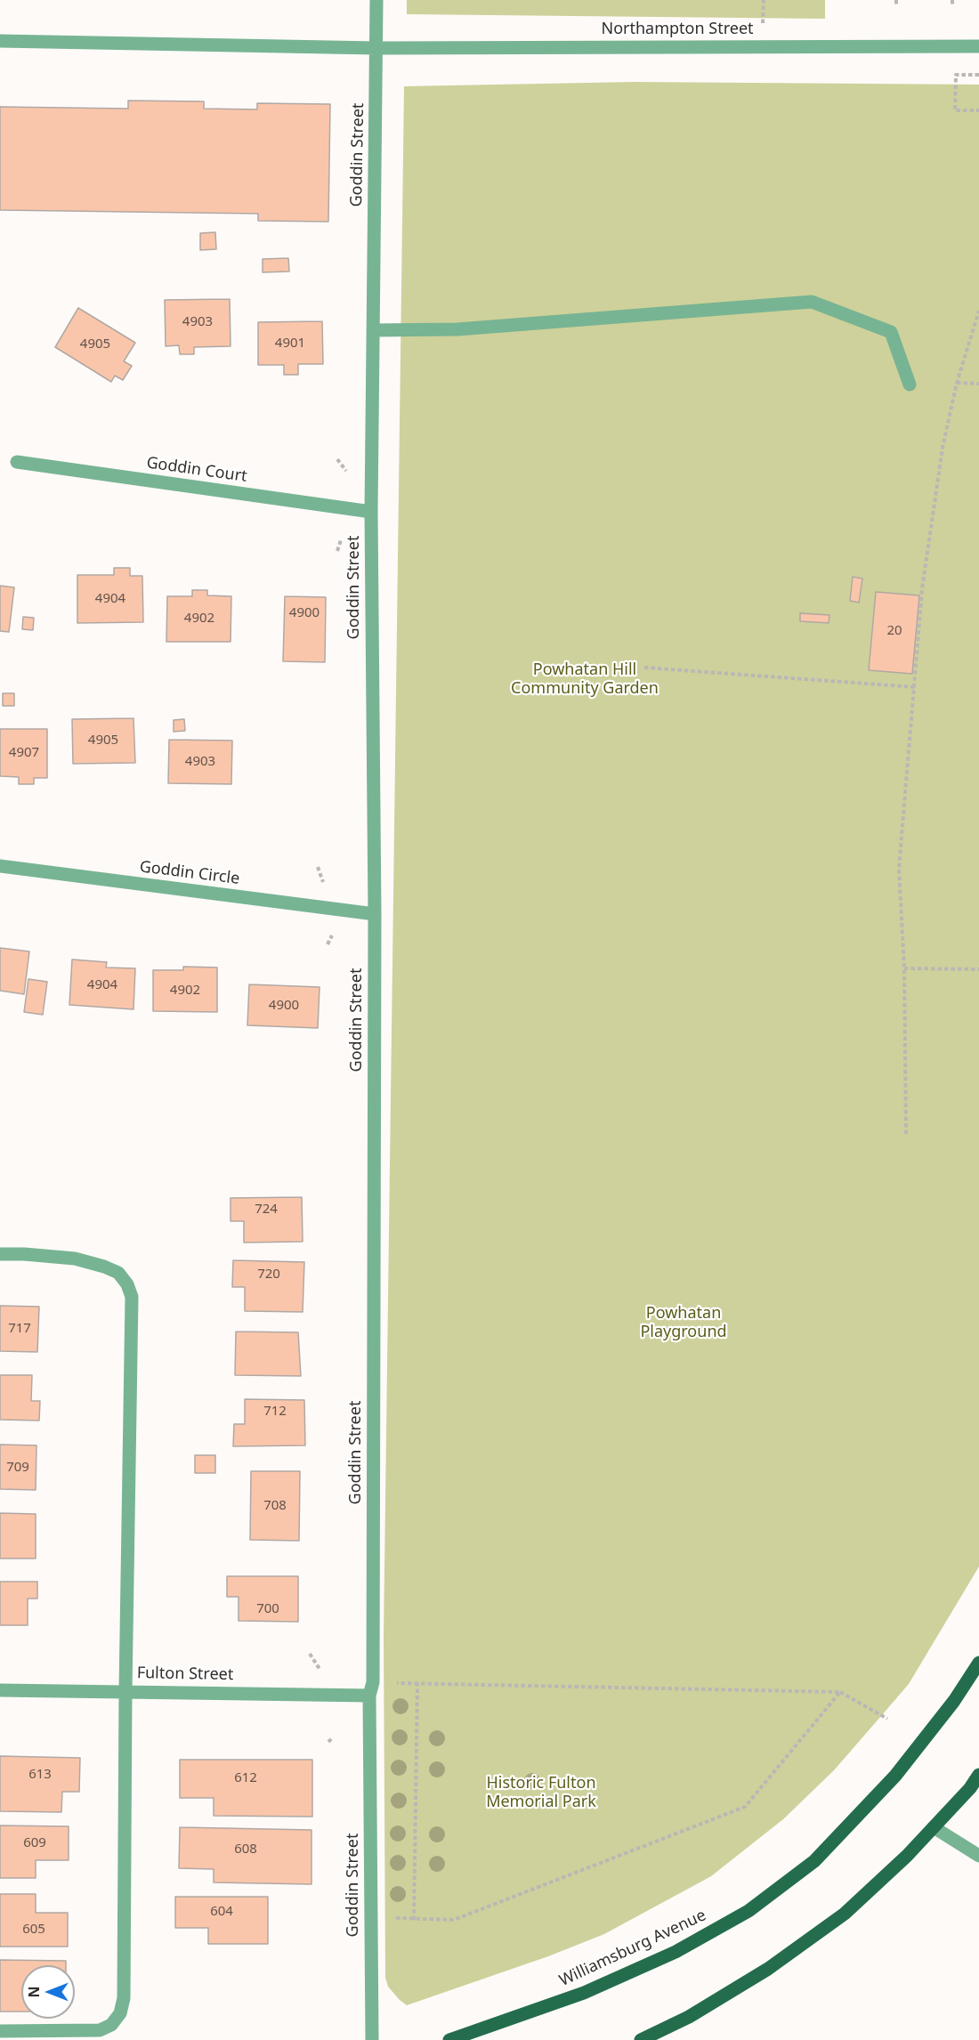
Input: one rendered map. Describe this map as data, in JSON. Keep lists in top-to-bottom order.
{
  "streets": {
    "main road": ["Williamsburg Avenue"],
    "street": [
      "Northampton Street",
      "Goddin Street",
      "Goddin Court",
      "Goddin Circle",
      "Fulton Street"
    ]
  },
  "crossings": [
    ["Northampton Street", "Goddin Street"],
    ["Goddin Street", "Goddin Court"],
    ["Goddin Street", "Goddin Circle"],
    ["Goddin Street", "Fulton Street"]
  ],
  "parks": ["Powhatan Hill Community Garden", "Powhatan Playground", "Historic Fulton Memorial Park"],
  "house_numbers": [
    "4903",
    "4901",
    "4905",
    "4904",
    "4900",
    "4902",
    "20",
    "4905",
    "4907",
    "4903",
    "4904",
    "4902",
    "4900",
    "724",
    "720",
    "717",
    "712",
    "709",
    "708",
    "700",
    "613",
    "612",
    "609",
    "608",
    "604",
    "605"
  ],
  "north": "left"
}
